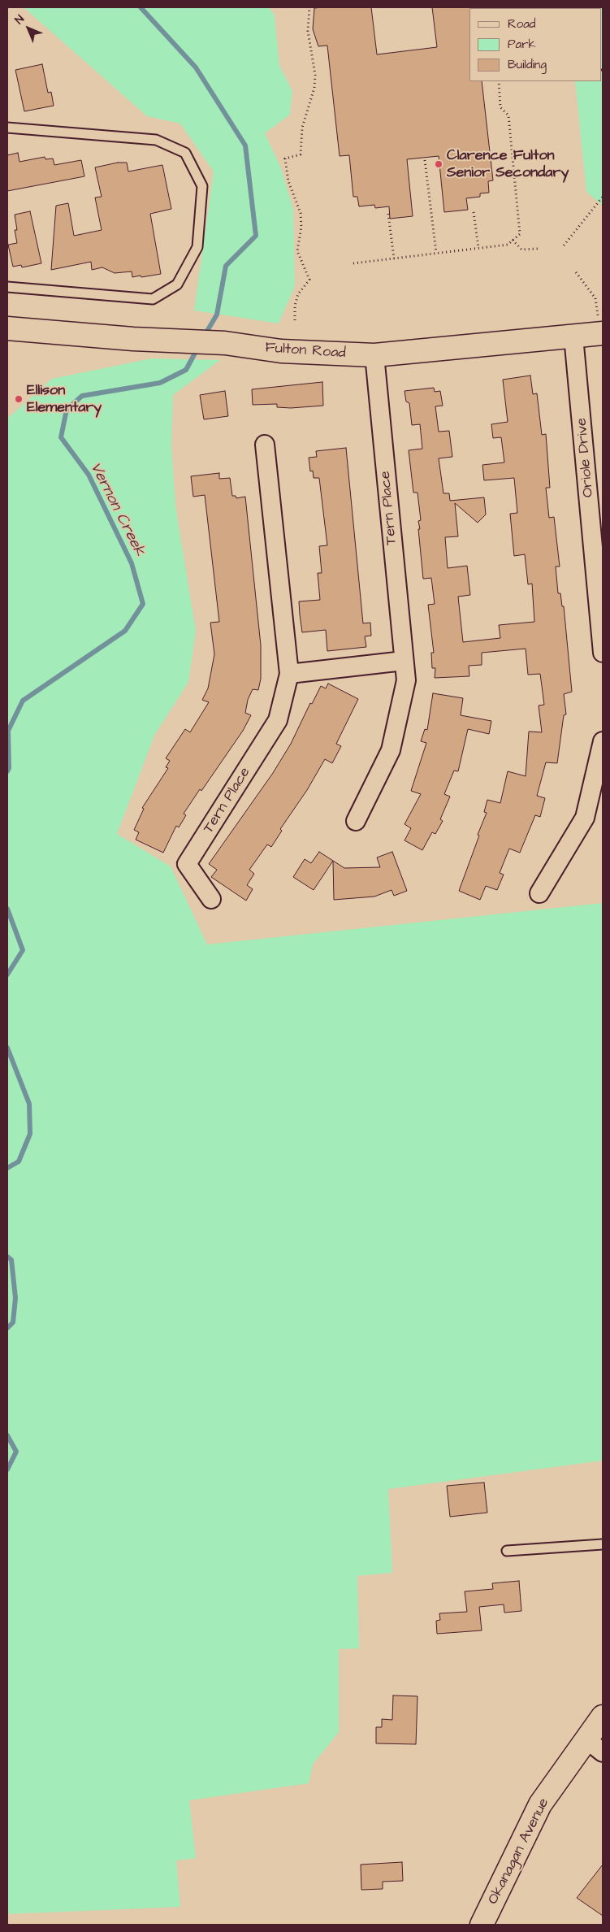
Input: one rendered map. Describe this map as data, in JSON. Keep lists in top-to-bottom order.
{
  "streets": {
    "street": [
      "Fulton Road",
      "Oriole Drive",
      "Tern Place",
      "Okanagan Avenue"
    ]
  },
  "crossings": [
    ["Fulton Road", "Oriole Drive"],
    ["Fulton Road", "Tern Place"]
  ],
  "water": ["Vernon Creek"],
  "places": ["Clarence Fulton Senior Secondary", "Ellison Elementary"],
  "legend": ["Road", "Park", "Building"],
  "north": "top left"
}
